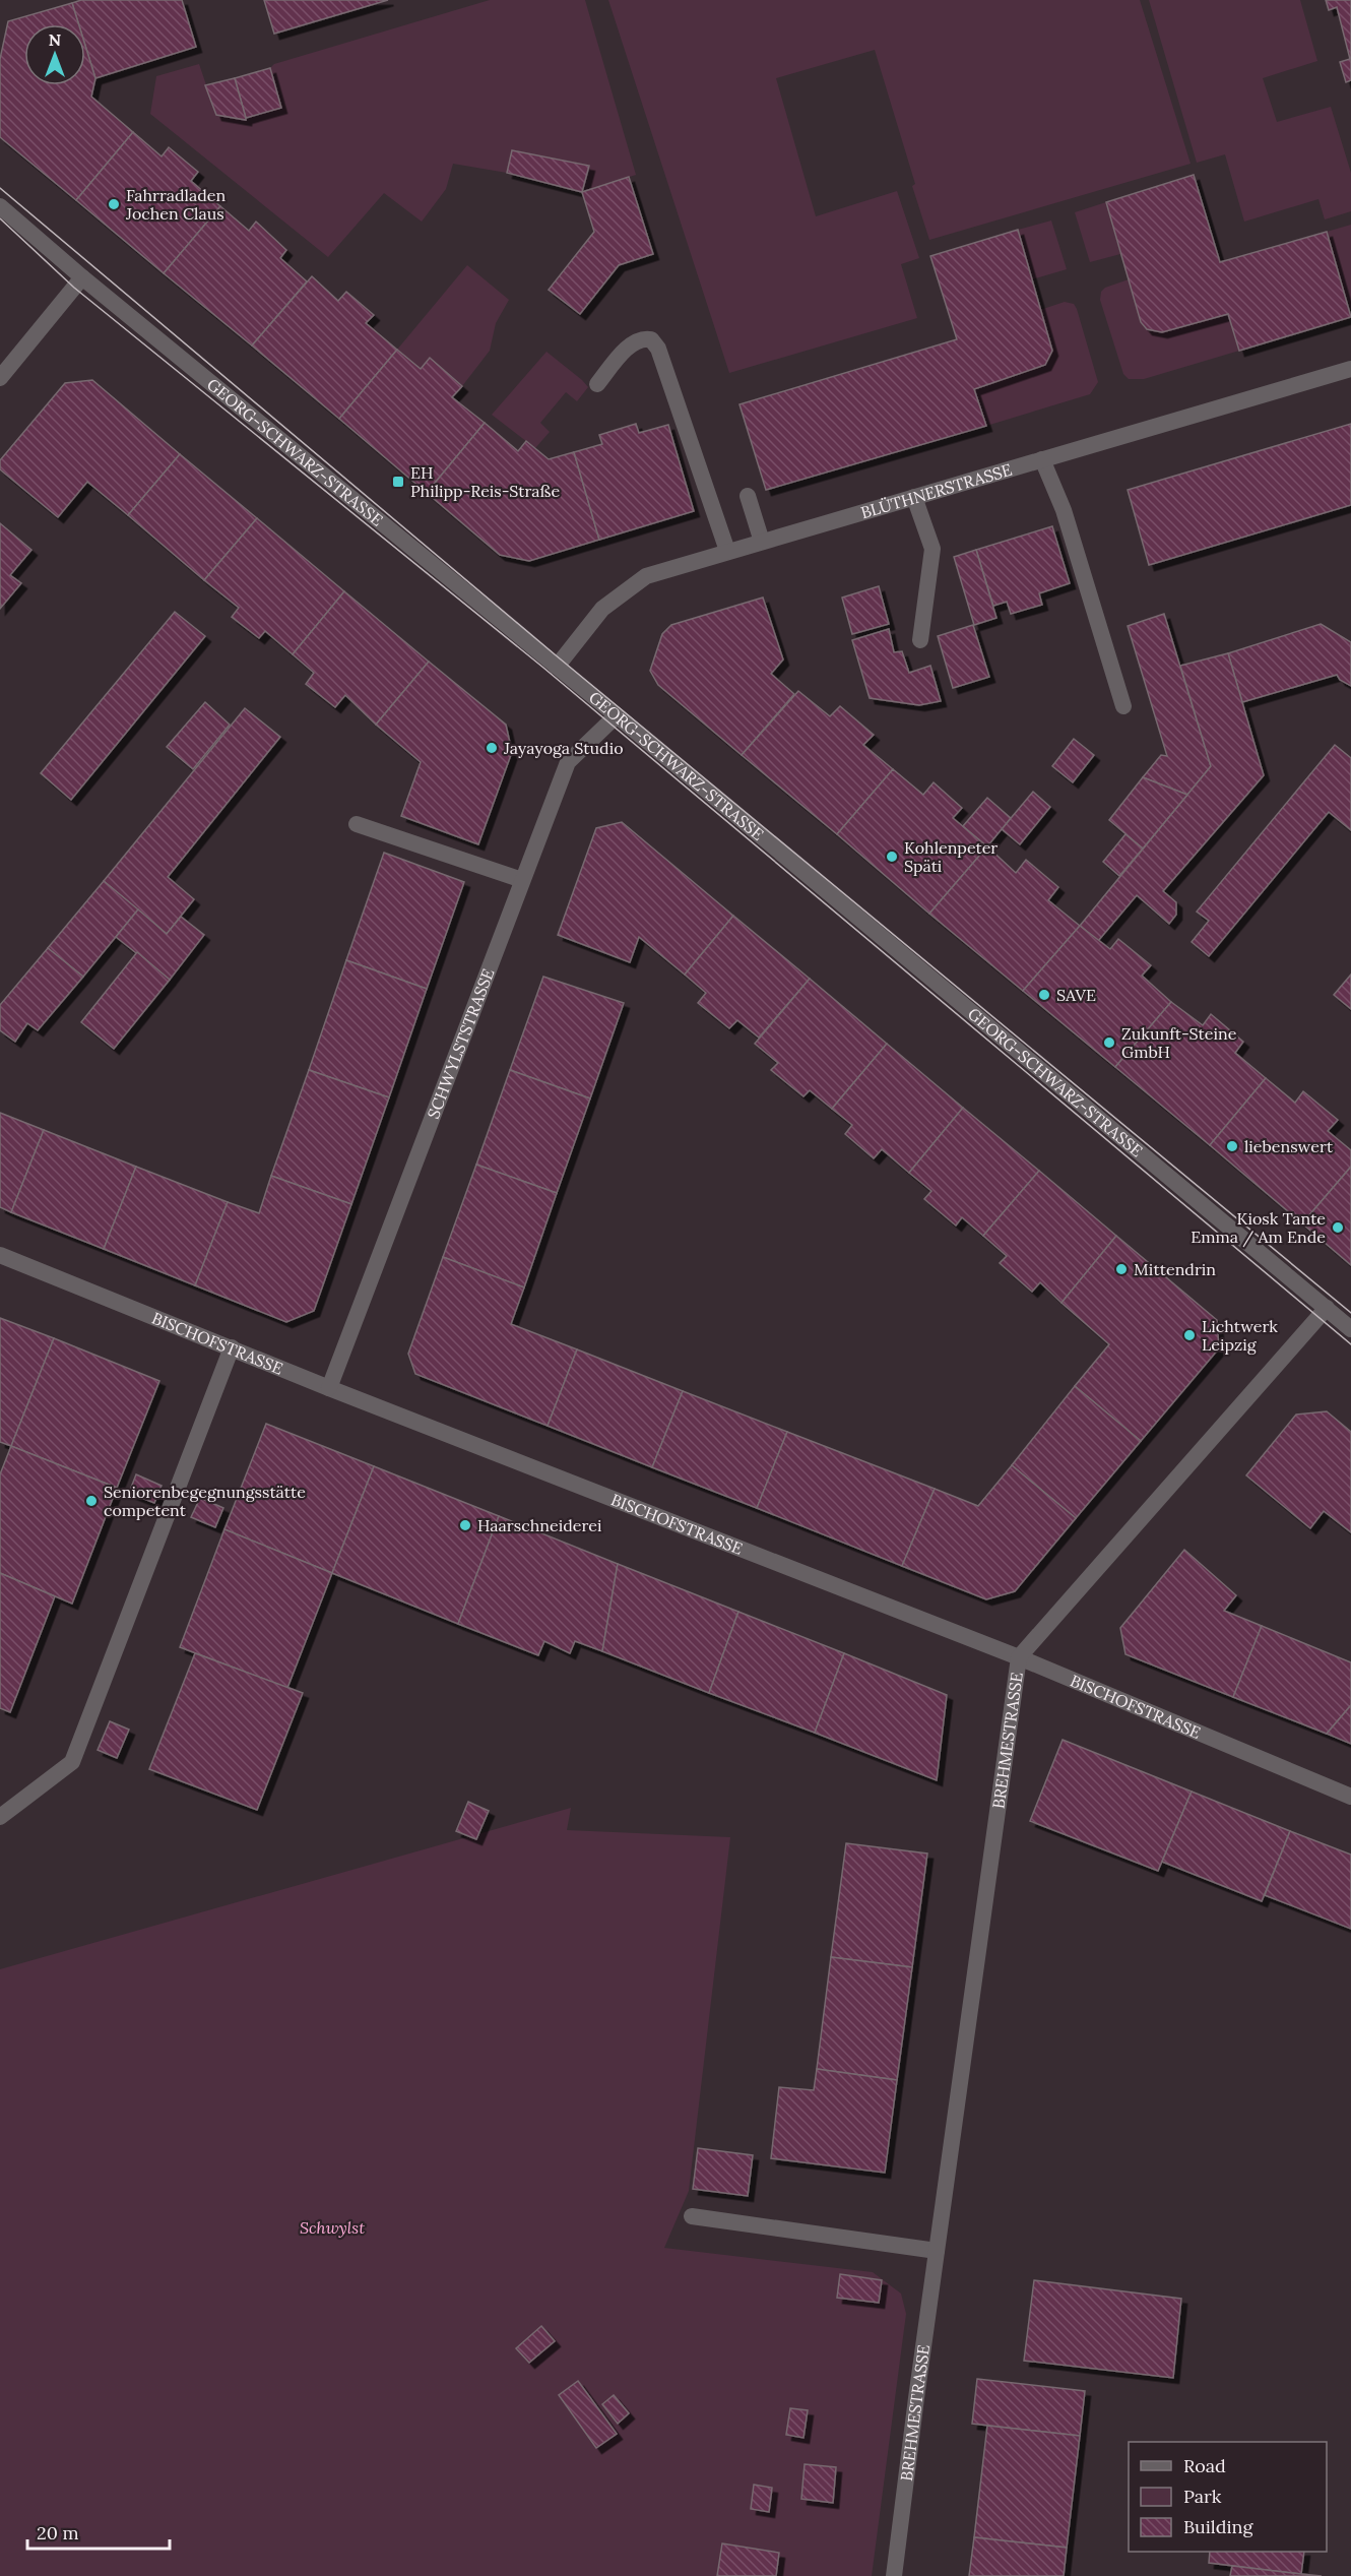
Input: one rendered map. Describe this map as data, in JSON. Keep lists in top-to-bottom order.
{
  "streets": {
    "street": [
      "GEORG-SCHWARZ-STRASSE",
      "BLÜTHNERSTRASSE",
      "SCHWYLSTSTRASSE",
      "BISCHOFSTRASSE",
      "BREHMESTRASSE"
    ]
  },
  "crossings": [
    ["GEORG-SCHWARZ-STRASSE", "BLÜTHNERSTRASSE"],
    ["GEORG-SCHWARZ-STRASSE", "SCHWYLSTSTRASSE"],
    ["GEORG-SCHWARZ-STRASSE", "BREHMESTRASSE"],
    ["SCHWYLSTSTRASSE", "BISCHOFSTRASSE"],
    ["BISCHOFSTRASSE", "BREHMESTRASSE"]
  ],
  "parks": ["Schwylst"],
  "places": {
    "other": [
      "Fahrradladen Jochen Claus",
      "Jayayoga Studio",
      "Kohlenpeter Späti",
      "SAVE",
      "Zukunft-Steine GmbH",
      "liebenswert",
      "Kiosk Tante Emma / Am Ende",
      "Mittendrin",
      "Lichtwerk Leipzig",
      "Seniorenbegegnungsstätte competent",
      "Haarschneiderei"
    ],
    "transit": ["EH Philipp-Reis-Straße"]
  },
  "legend": ["Road", "Park", "Building"],
  "scale_bar": "20 m",
  "north": "top"
}
